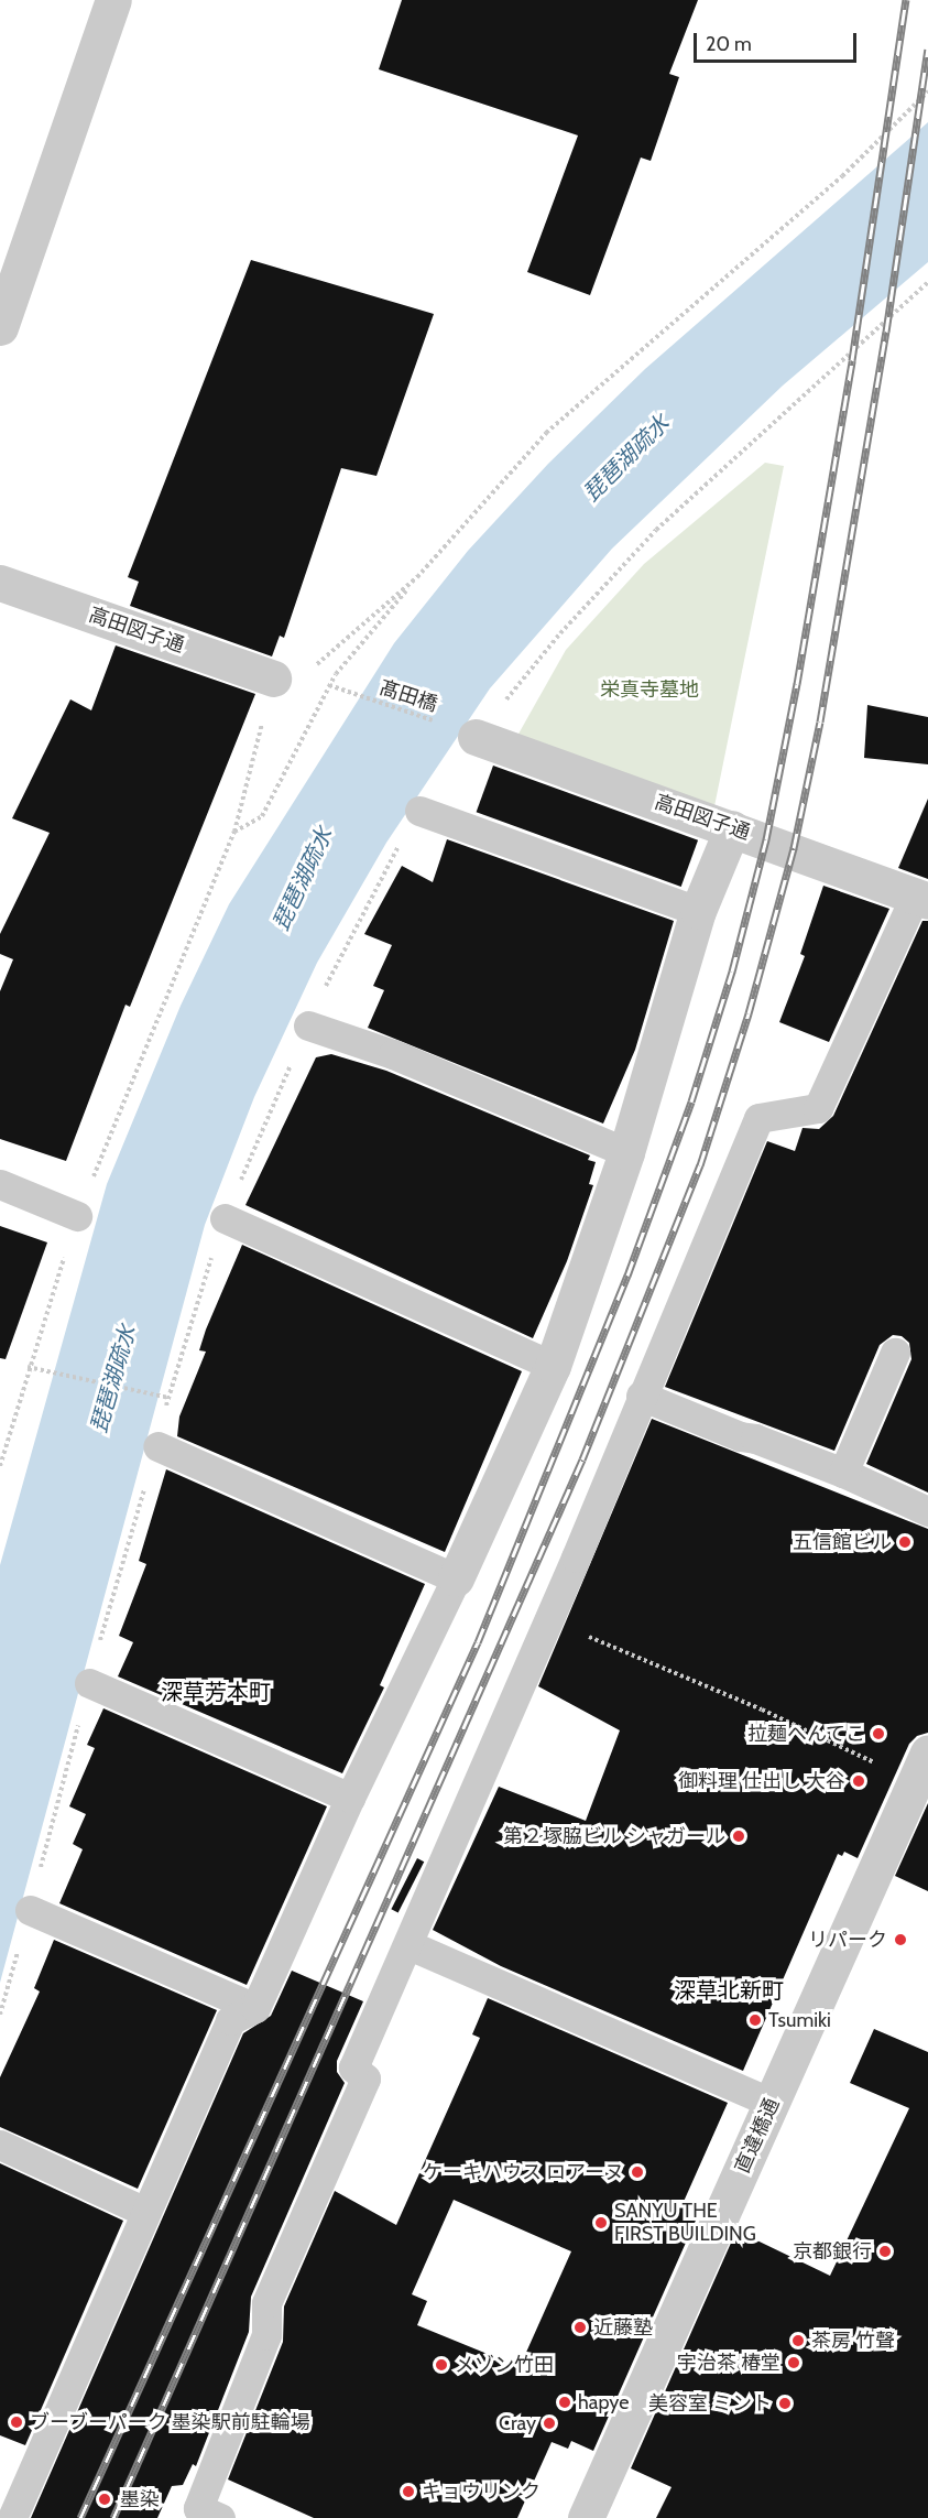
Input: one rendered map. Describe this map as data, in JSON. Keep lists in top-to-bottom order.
{
  "streets": {
    "street": ["高田図子通", "直違橋通"],
    "path": ["髙田橋"]
  },
  "crossings": [
    ["高田図子通", "髙田橋"]
  ],
  "districts": ["深草芳本町", "深草北新町"],
  "water": ["琵琶湖疏水"],
  "parks": ["栄真寺墓地"],
  "places": [
    "五信館ビル",
    "拉麺へんてこ",
    "御料理 仕出し 大谷",
    "第２塚脇ビル シャガール",
    "リパーク",
    "Tsumiki",
    "ケーキハウス ロアーヌ",
    "SANYU THE FIRST BUILDING",
    "京都銀行",
    "近藤塾",
    "茶房 竹聲",
    "宇治茶 椿堂",
    "メゾン竹田",
    "hapye",
    "美容室 ミント",
    "ブーブーパーク 墨染駅前駐輪場",
    "Cray",
    "キョウリンク",
    "墨染"
  ],
  "scale_bar": "20 m"
}
